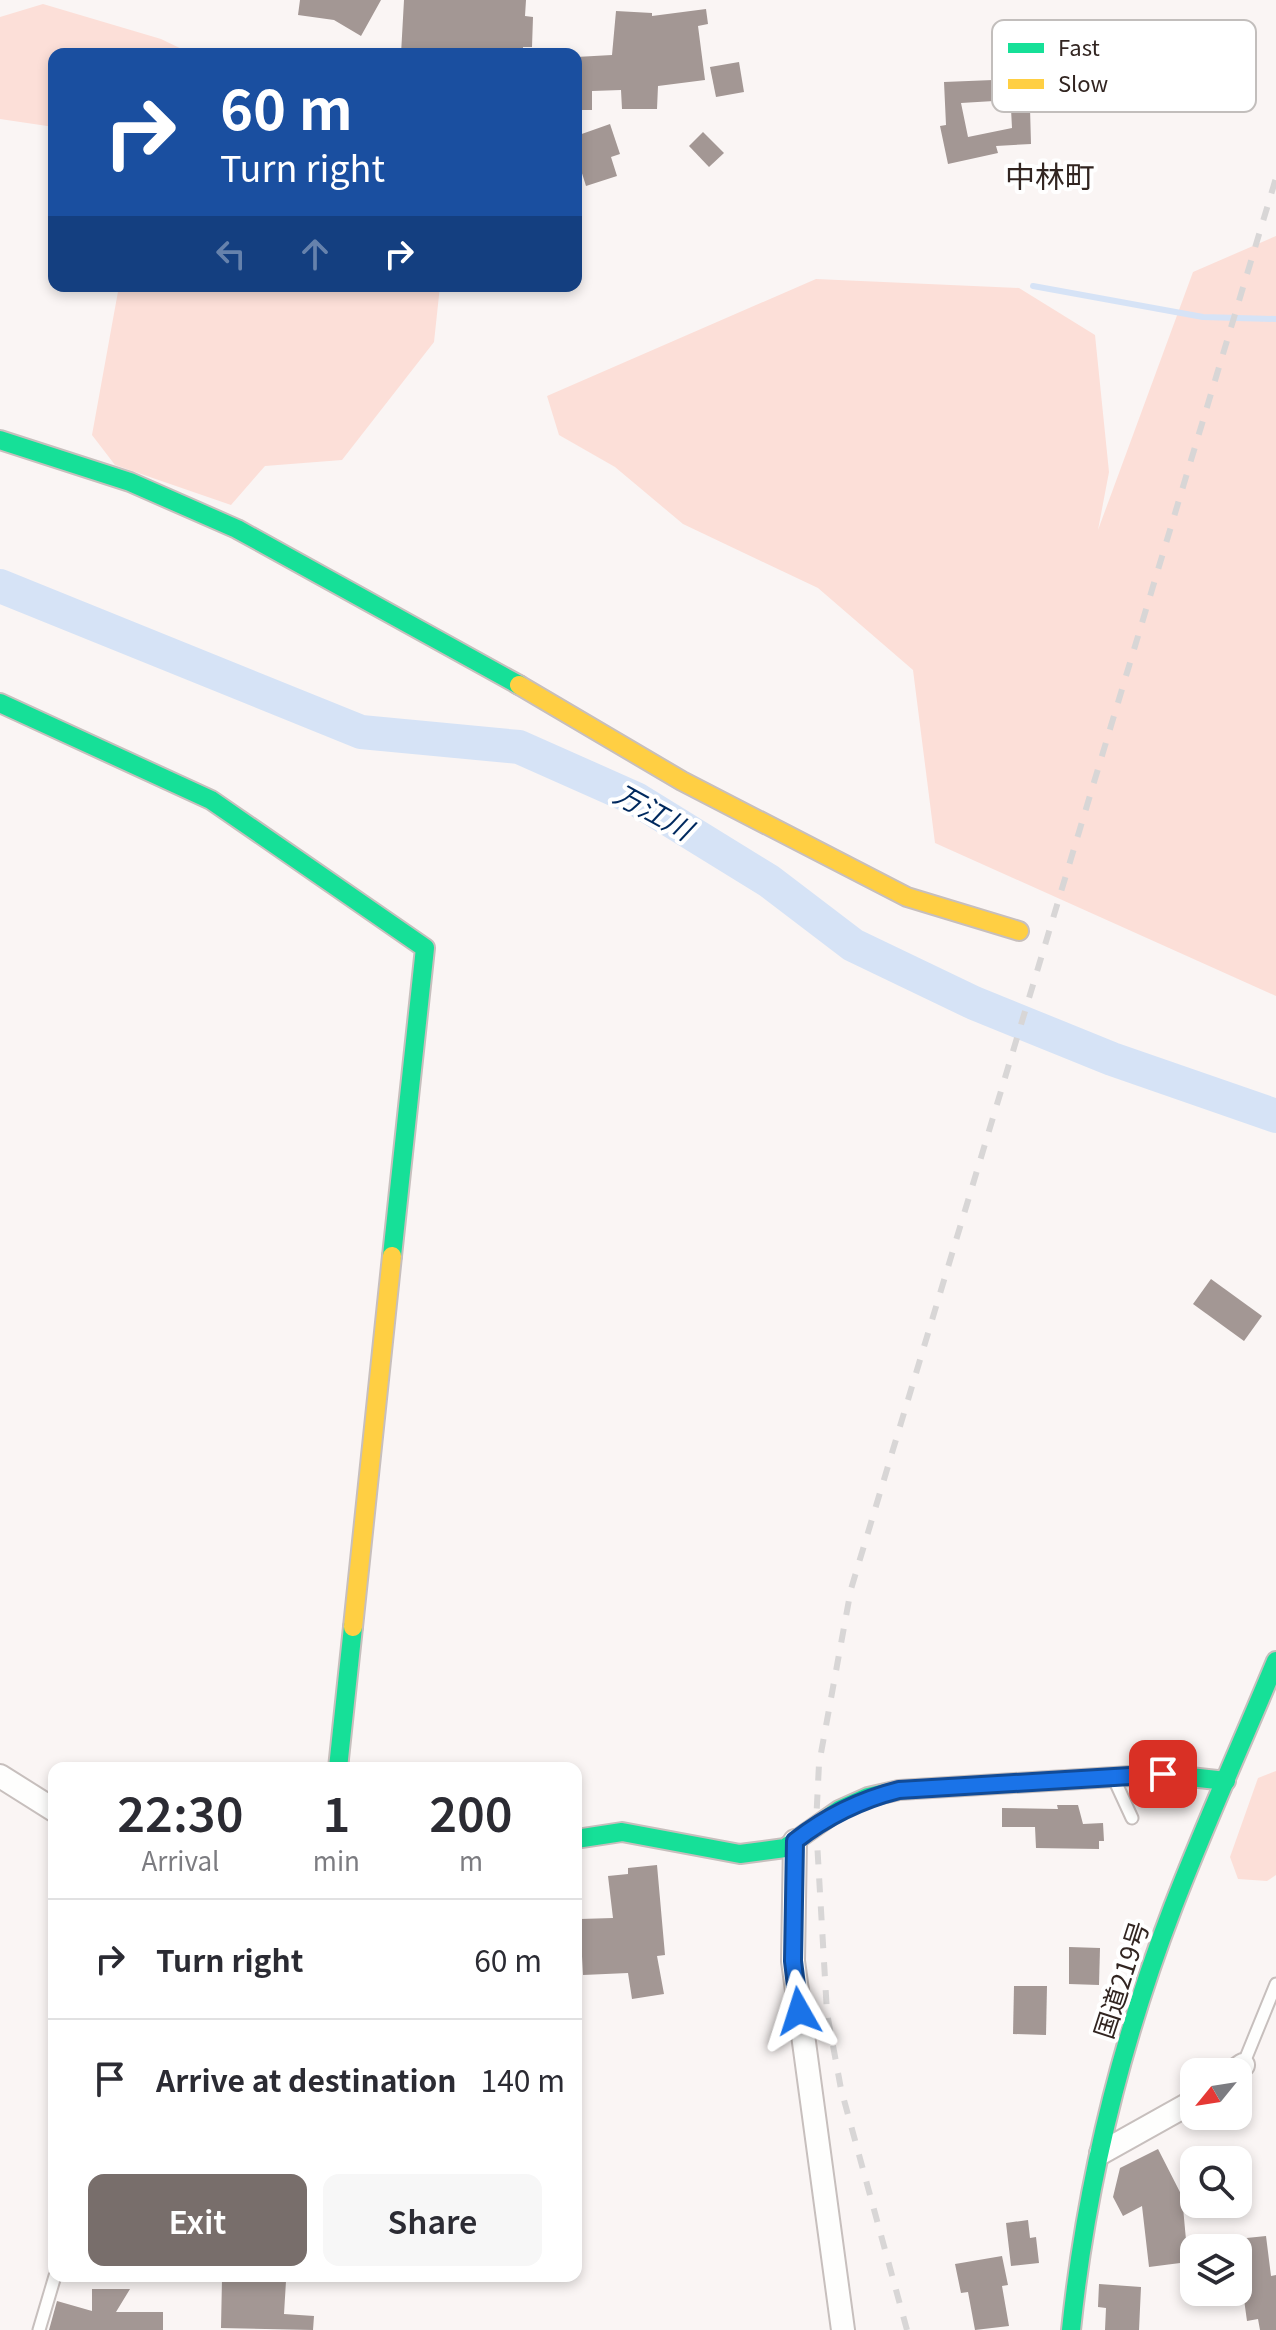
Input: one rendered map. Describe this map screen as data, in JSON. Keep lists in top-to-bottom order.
{
  "streets": {
    "main road": ["国道219号"]
  },
  "districts": ["中林町"],
  "water": ["万江川"],
  "legend": ["Fast", "Slow"],
  "north": "bottom left",
  "page": {
    "turn": ["60 m", "Turn right"],
    "eta": [
      "22:30",
      "Arrival",
      "1",
      "min",
      "200",
      "m"
    ],
    "list": [
      {
        "name": "Turn right",
        "value": "60 m"
      },
      {
        "name": "Arrive at destination",
        "value": "140 m"
      }
    ],
    "buttons": ["Exit", "Share"]
  }
}
